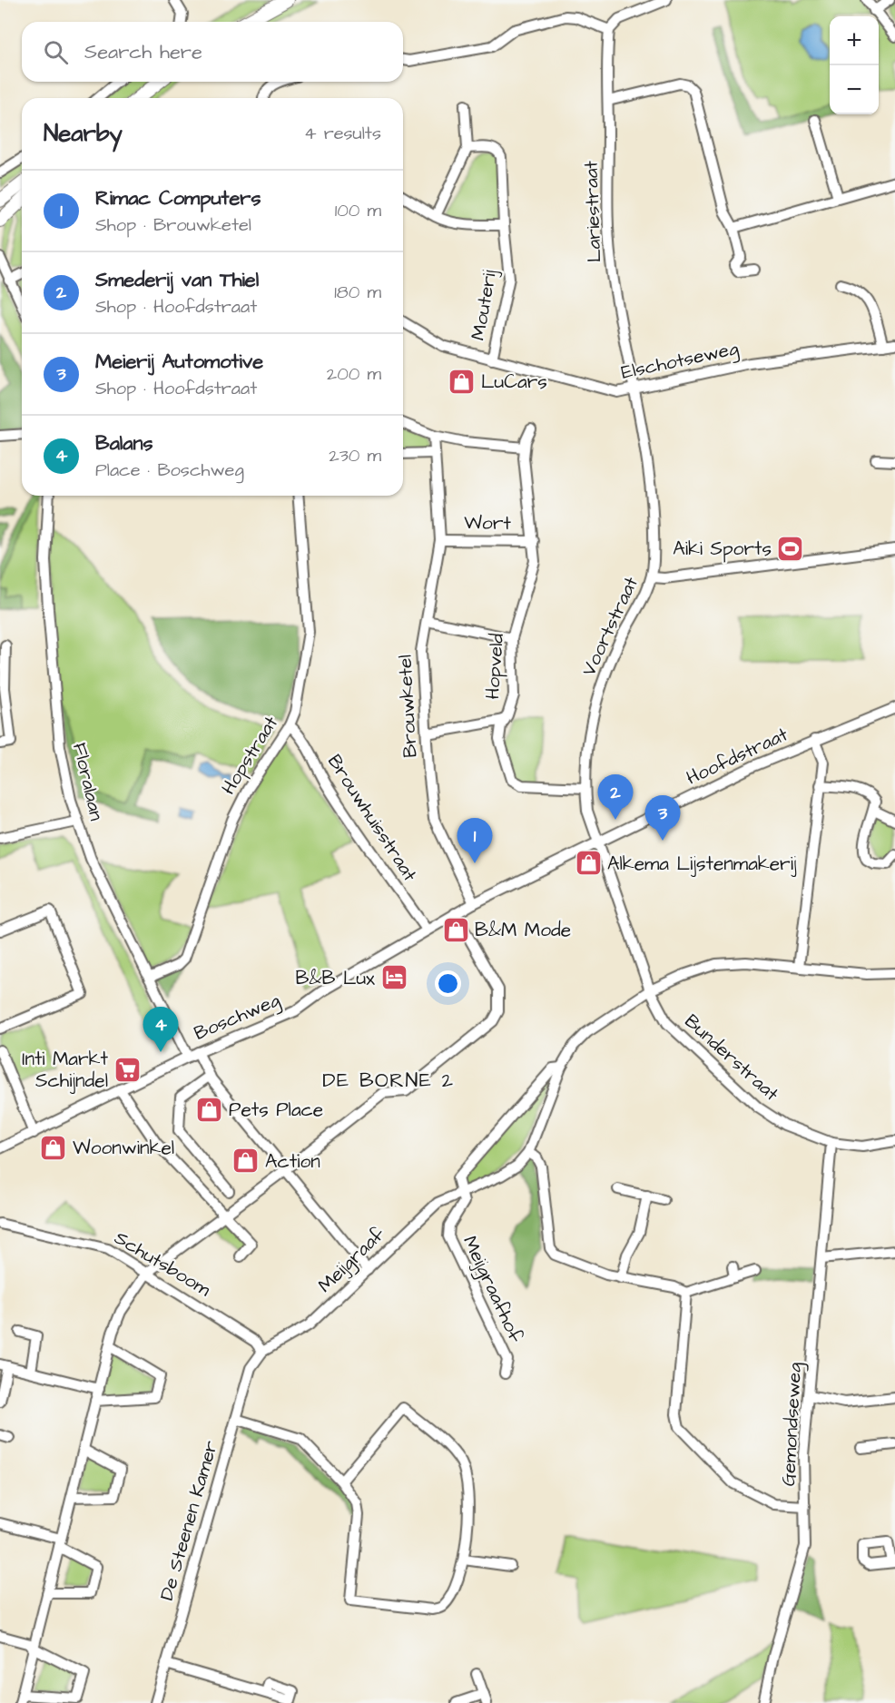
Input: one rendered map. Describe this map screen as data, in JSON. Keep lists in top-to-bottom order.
{
  "streets": {
    "street": [
      "Lariestraat",
      "Mouterij",
      "Elschotseweg",
      "Wort",
      "Voortstraat",
      "Hopveld",
      "Brouwketel",
      "Hopstraat",
      "Hoofdstraat",
      "Floralaan",
      "Brouwhuisstraat",
      "Boschweg",
      "Bunderstraat",
      "Meijgraaf",
      "Schutsboom",
      "Meijgraafhof",
      "Gemondseweg",
      "De Steenen Kamer"
    ]
  },
  "crossings": [
    ["Lariestraat", "Elschotseweg"],
    ["Lariestraat", "Voortstraat"],
    ["Mouterij", "Elschotseweg"],
    ["Elschotseweg", "Voortstraat"],
    ["Wort", "Hopveld"],
    ["Wort", "Brouwketel"],
    ["Voortstraat", "Hopveld"],
    ["Voortstraat", "Hoofdstraat"],
    ["Voortstraat", "Boschweg"],
    ["Voortstraat", "Bunderstraat"],
    ["Brouwketel", "Boschweg"],
    ["Hopstraat", "Floralaan"],
    ["Hopstraat", "Brouwhuisstraat"],
    ["Hoofdstraat", "Boschweg"],
    ["Hoofdstraat", "Bunderstraat"],
    ["Floralaan", "Boschweg"],
    ["Brouwhuisstraat", "Boschweg"],
    ["Boschweg", "Bunderstraat"],
    ["Bunderstraat", "Meijgraaf"],
    ["Bunderstraat", "Gemondseweg"],
    ["Meijgraaf", "Schutsboom"],
    ["Meijgraaf", "Meijgraafhof"],
    ["Meijgraaf", "De Steenen Kamer"],
    ["Schutsboom", "De Steenen Kamer"]
  ],
  "districts": ["DE BORNE 2"],
  "places": {
    "shop": [
      "LuCars",
      "Alkema Lijstenmakerij",
      "B&M Mode",
      "Pets Place",
      "Woonwinkel",
      "Action"
    ],
    "sports": ["Aiki Sports"],
    "hotel": ["B&B Lux"],
    "supermarket": ["Inti Markt Schijndel"]
  },
  "page": {
    "map_buttons": ["+", "−"],
    "search": "Search here",
    "heading": ["Nearby", "4 results"],
    "list": [
      {
        "mark": "1",
        "name": "Rimac Computers",
        "note": "Shop · Brouwketel",
        "value": "100 m"
      },
      {
        "mark": "2",
        "name": "Smederij van Thiel",
        "note": "Shop · Hoofdstraat",
        "value": "180 m"
      },
      {
        "mark": "3",
        "name": "Meierij Automotive",
        "note": "Shop · Hoofdstraat",
        "value": "200 m"
      },
      {
        "mark": "4",
        "name": "Balans",
        "note": "Place · Boschweg",
        "value": "230 m"
      }
    ],
    "pins": [
      "2",
      "3",
      "1",
      "4"
    ]
  }
}
